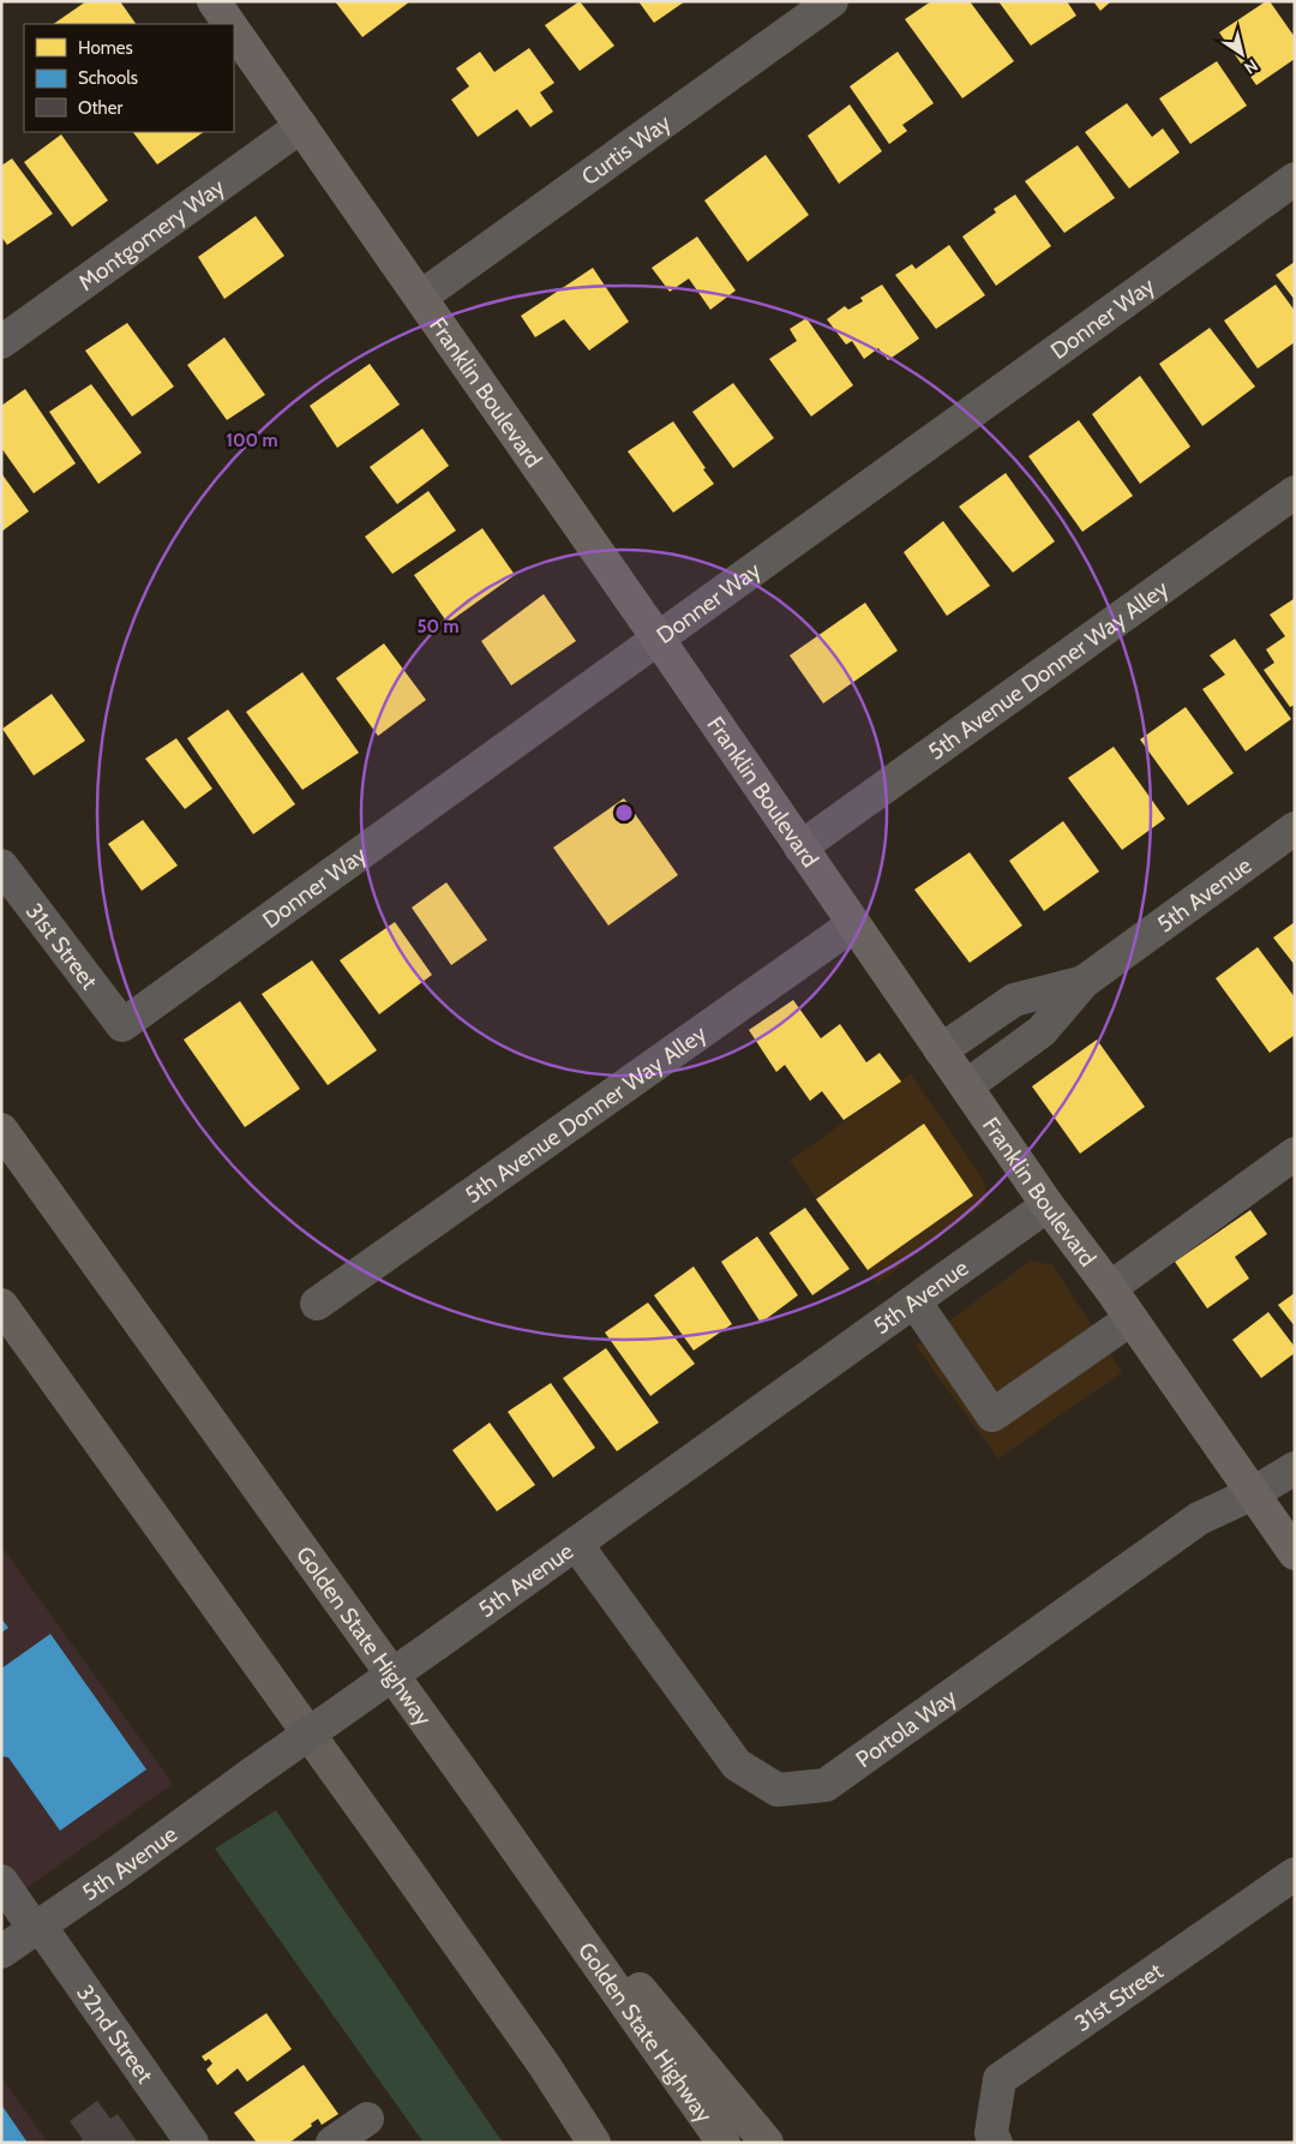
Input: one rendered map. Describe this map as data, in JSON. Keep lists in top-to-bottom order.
{
  "streets": {
    "highway": ["Golden State Highway"],
    "main road": ["Franklin Boulevard"],
    "street": [
      "Curtis Way",
      "Montgomery Way",
      "Donner Way",
      "5th Avenue Donner Way Alley",
      "5th Avenue",
      "31st Street",
      "Portola Way",
      "32nd Street"
    ]
  },
  "crossings": [
    ["Curtis Way", "Franklin Boulevard"],
    ["Montgomery Way", "Franklin Boulevard"],
    ["Donner Way", "Franklin Boulevard"],
    ["Donner Way", "31st Street"],
    ["Franklin Boulevard", "5th Avenue Donner Way Alley"],
    ["Franklin Boulevard", "5th Avenue"],
    ["Franklin Boulevard", "Portola Way"],
    ["5th Avenue", "Portola Way"],
    ["5th Avenue", "32nd Street"]
  ],
  "legend": ["Homes", "Schools", "Other"],
  "north": "bottom right",
  "rings": ["100 m", "50 m"]
}
